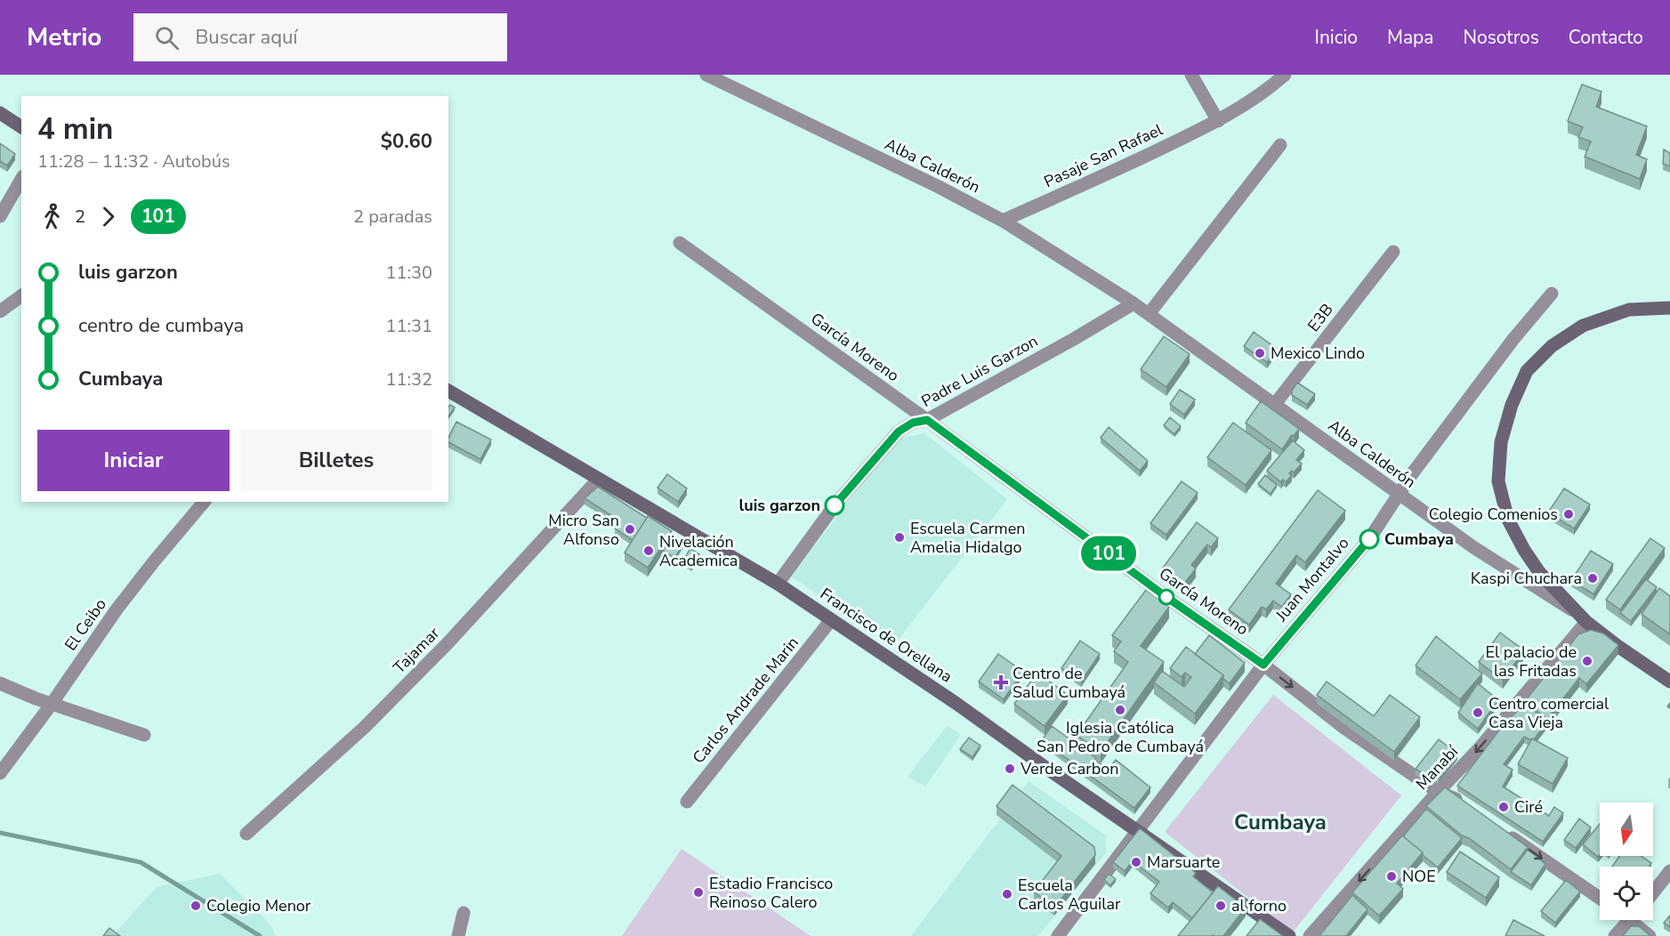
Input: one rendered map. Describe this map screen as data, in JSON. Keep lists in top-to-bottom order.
{
  "streets": {
    "street": [
      "Pasaje San Rafael",
      "Alba Calderón",
      "E3B",
      "García Moreno",
      "Padre Luis Garzon",
      "Juan Montalvo",
      "El Ceibo",
      "Francisco de Orellana",
      "Tajamar",
      "Carlos Andrade Marin",
      "Manabí"
    ]
  },
  "crossings": [
    ["Pasaje San Rafael", "Alba Calderón"],
    ["Alba Calderón", "E3B"],
    ["Alba Calderón", "Padre Luis Garzon"],
    ["Alba Calderón", "Juan Montalvo"],
    ["Alba Calderón", "Manabí"],
    ["García Moreno", "Padre Luis Garzon"],
    ["García Moreno", "Juan Montalvo"],
    ["García Moreno", "Manabí"],
    ["Padre Luis Garzon", "Francisco de Orellana"],
    ["Juan Montalvo", "Francisco de Orellana"],
    ["Francisco de Orellana", "Tajamar"],
    ["Francisco de Orellana", "Carlos Andrade Marin"]
  ],
  "one_way": ["Manabí"],
  "districts": ["Cumbaya"],
  "places": {
    "other": [
      "Mexico Lindo",
      "luis garzon",
      "Colegio Comenios",
      "Micro San Alfonso",
      "Escuela Carmen Amelia Hidalgo",
      "Cumbaya",
      "Nivelación Academica",
      "Kaspi Chuchara",
      "El palacio de las Fritadas",
      "Iglesia Católica San Pedro de Cumbayá",
      "Centro comercial Casa Vieja",
      "Verde Carbon",
      "Ciré",
      "Marsuarte",
      "NOE",
      "Estadio Francisco Reinoso Calero",
      "Escuela Carlos Aguilar",
      "Colegio Menor",
      "al forno"
    ],
    "health": ["Centro de Salud Cumbayá"]
  },
  "lines": ["bus line 101"],
  "north": "bottom",
  "page": {
    "header": "Metrio",
    "search": "Buscar aquí",
    "nav": [
      "Inicio",
      "Mapa",
      "Nosotros",
      "Contacto"
    ],
    "on_map": "101",
    "heading": ["4 min", "11:28 – 11:32 · Autobús", "$0.60"],
    "legs": ["2", "101", "2 paradas"],
    "list": [
      {
        "name": "luis garzon",
        "value": "11:30"
      },
      {
        "name": "centro de cumbaya",
        "value": "11:31"
      },
      {
        "name": "Cumbaya",
        "value": "11:32"
      }
    ],
    "buttons": ["Iniciar", "Billetes"]
  }
}
